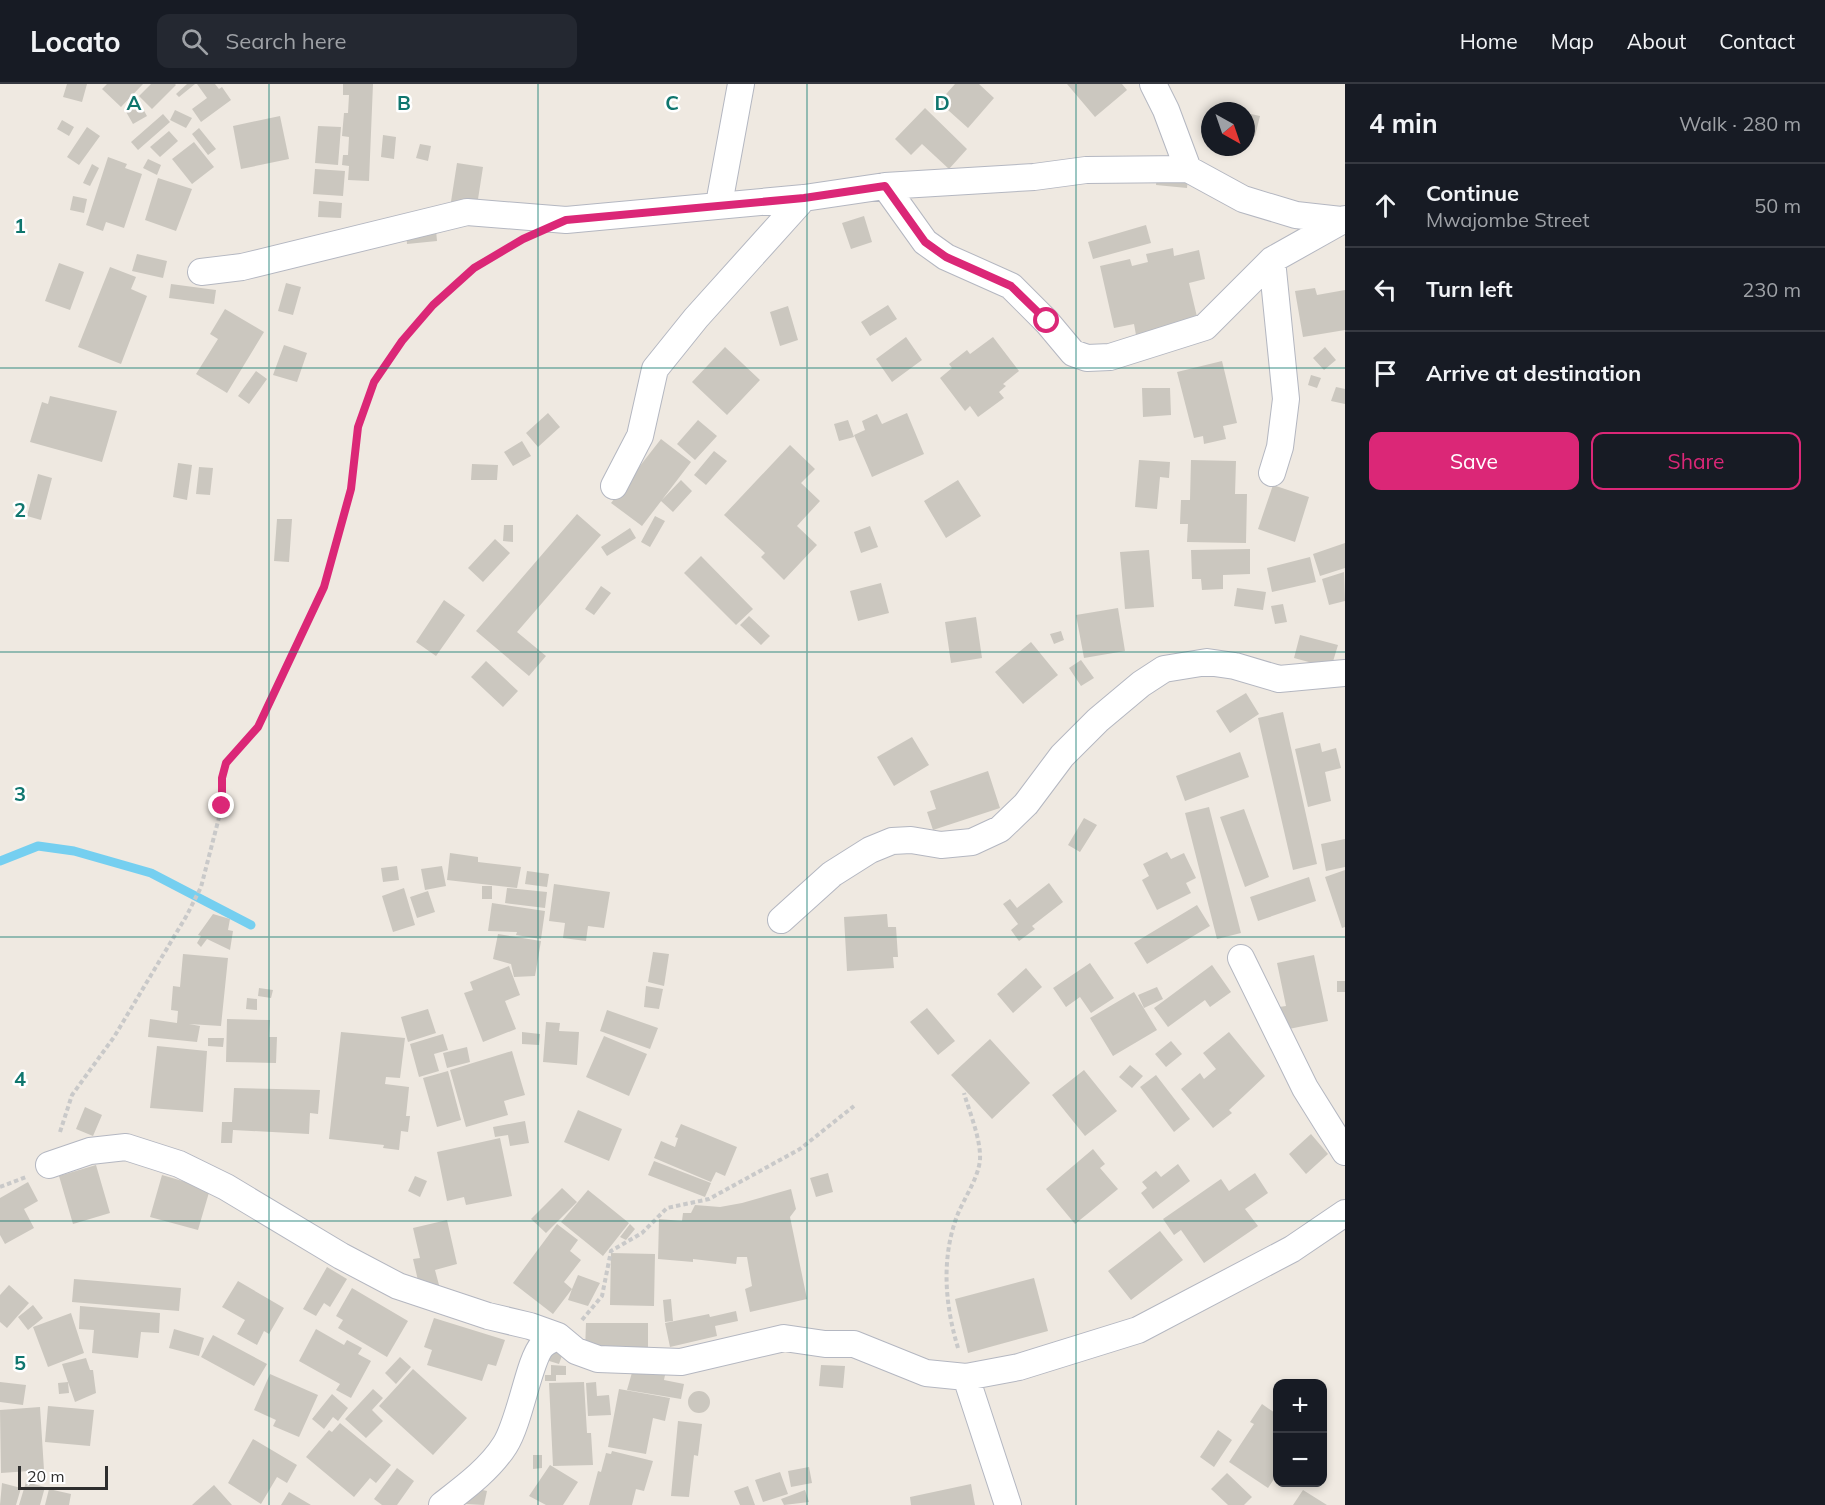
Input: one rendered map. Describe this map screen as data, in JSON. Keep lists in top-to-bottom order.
{
  "scale_bar": "20 m",
  "north": "bottom right",
  "page": {
    "header": "Locato",
    "search": "Search here",
    "nav": [
      "Home",
      "Map",
      "About",
      "Contact"
    ],
    "heading": ["4 min", "Walk · 280 m"],
    "list": [
      ["Continue", "Mwajombe Street", "50 m"],
      ["Turn left", "230 m"],
      "Arrive at destination"
    ],
    "buttons": ["Save", "Share"],
    "map_buttons": ["+", "−"],
    "scale": "20 m"
  },
  "grid": {
    "columns": [
      "A",
      "B",
      "C",
      "D"
    ],
    "rows": [
      "1",
      "2",
      "3",
      "4",
      "5"
    ]
  }
}
